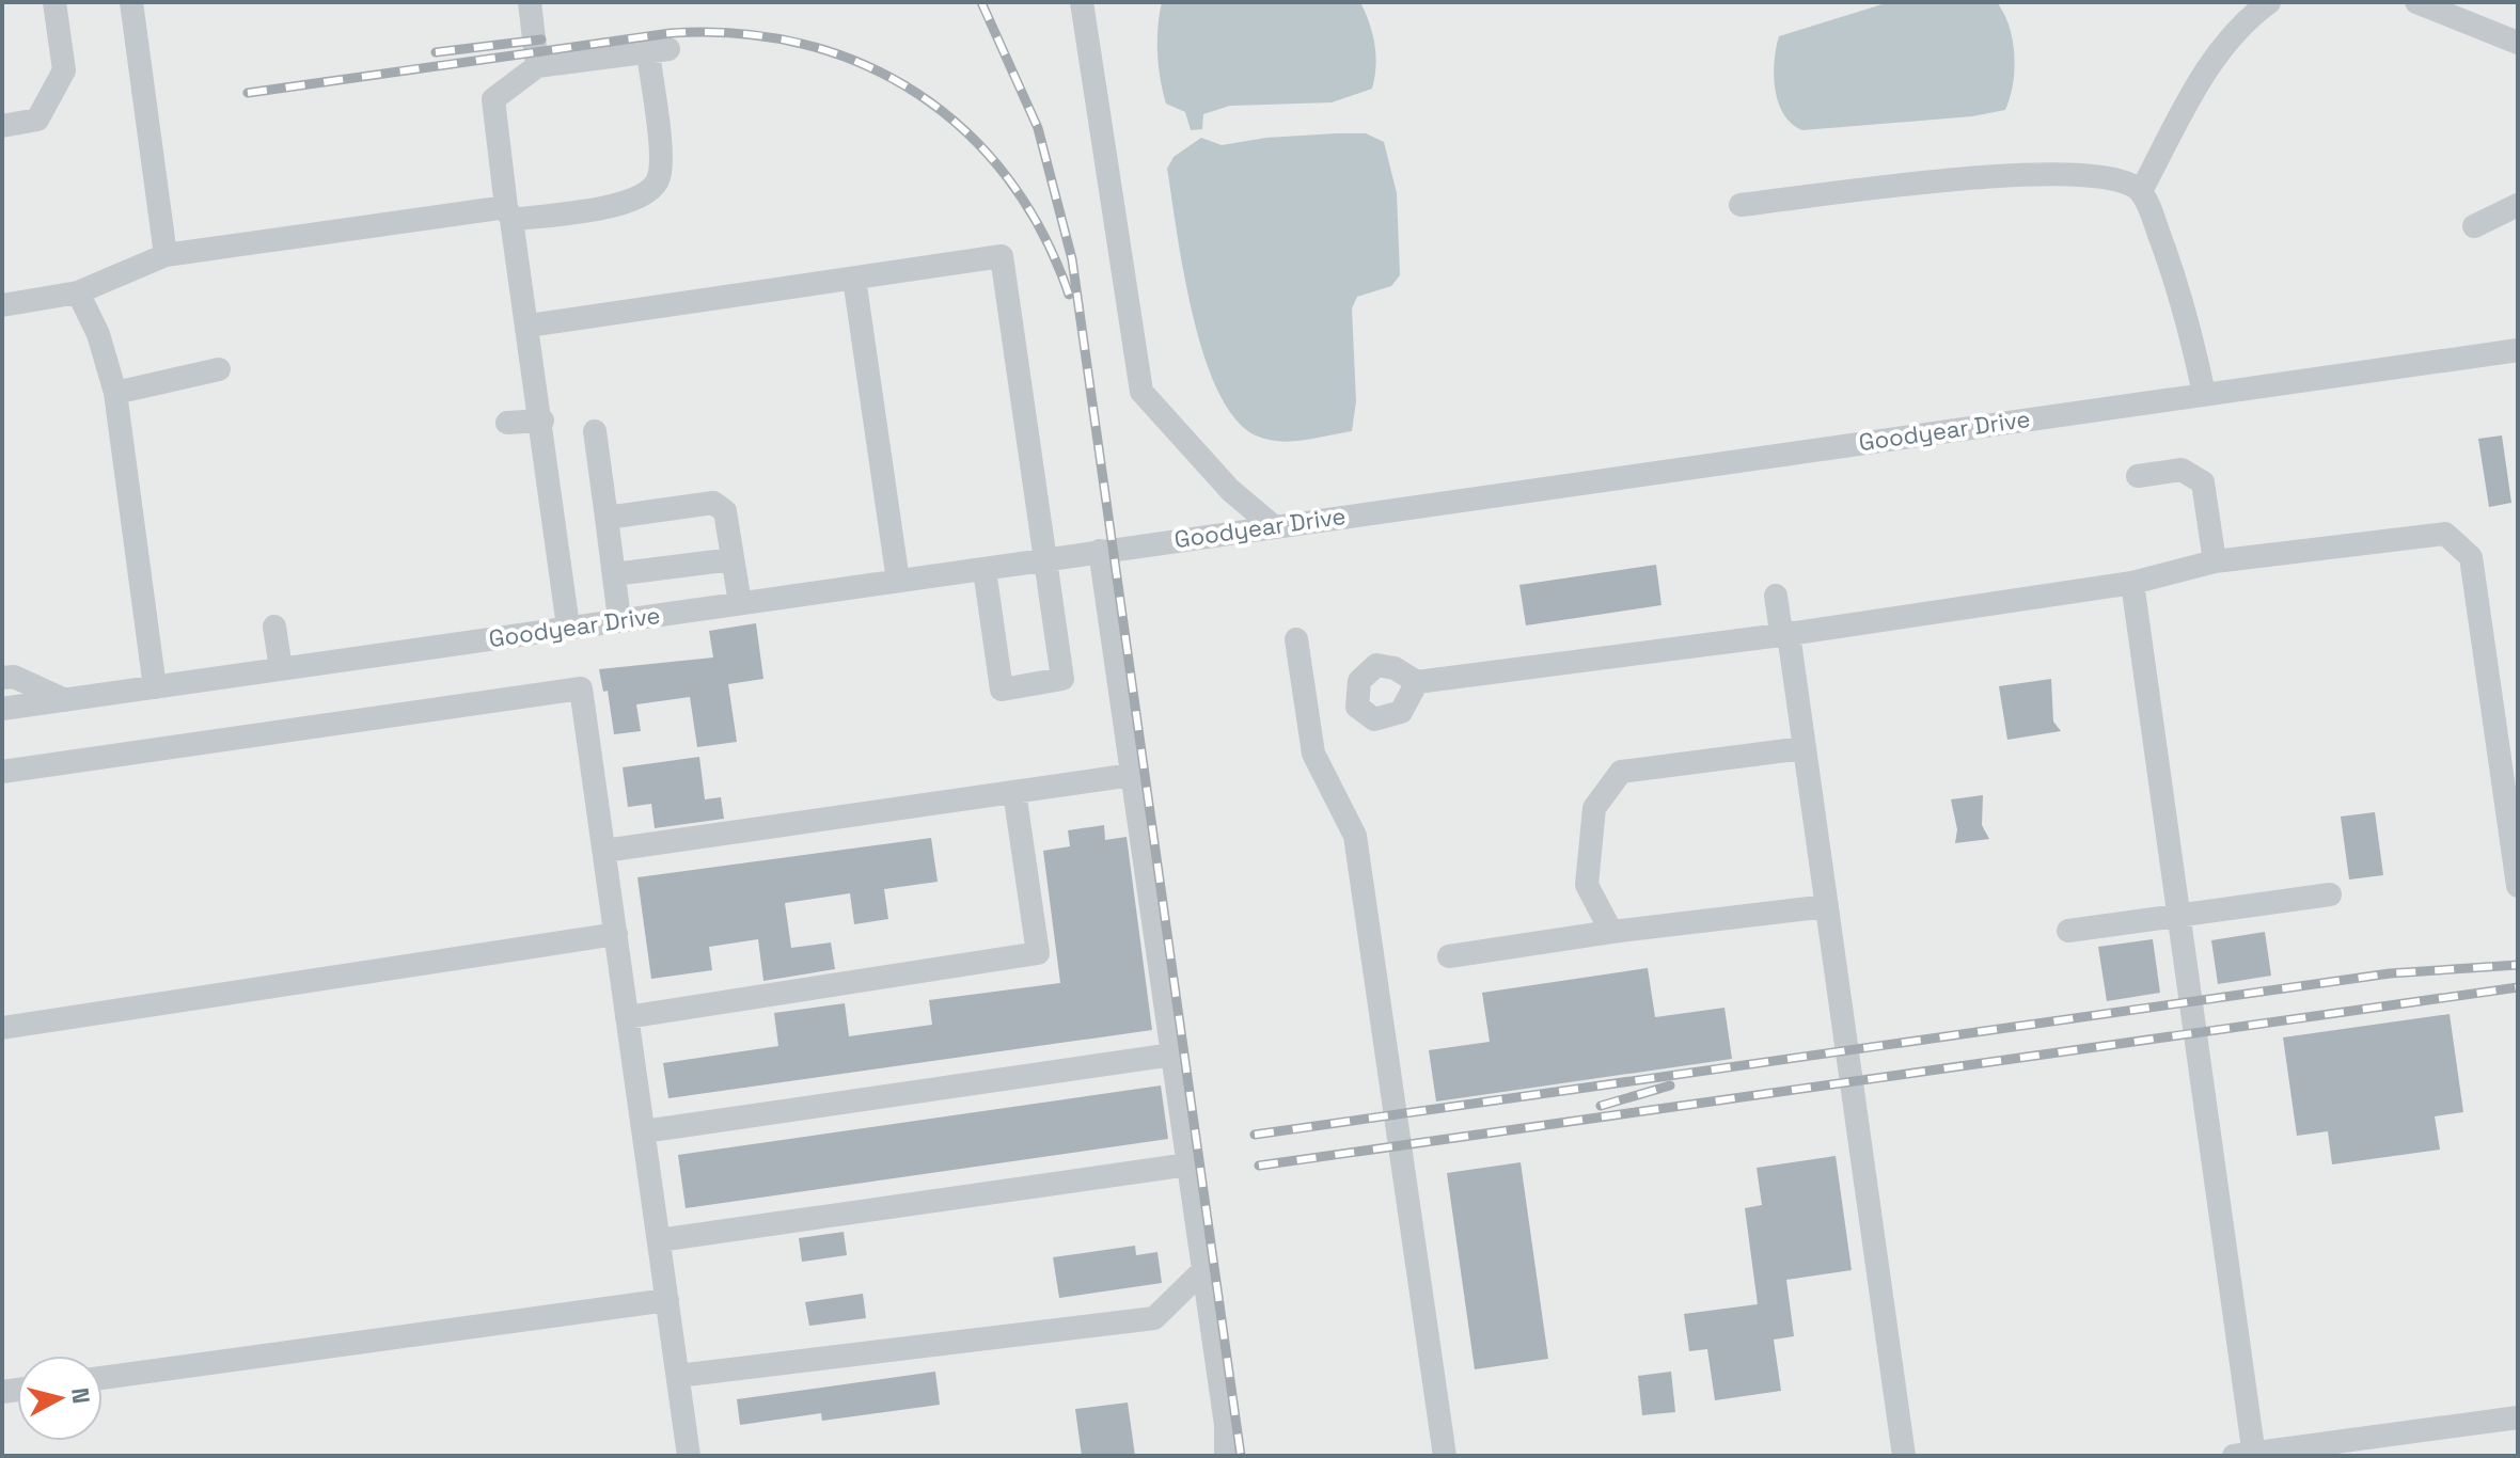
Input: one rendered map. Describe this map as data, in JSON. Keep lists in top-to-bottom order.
{
  "streets": {
    "street": ["Goodyear Drive"]
  },
  "north": "right"
}
